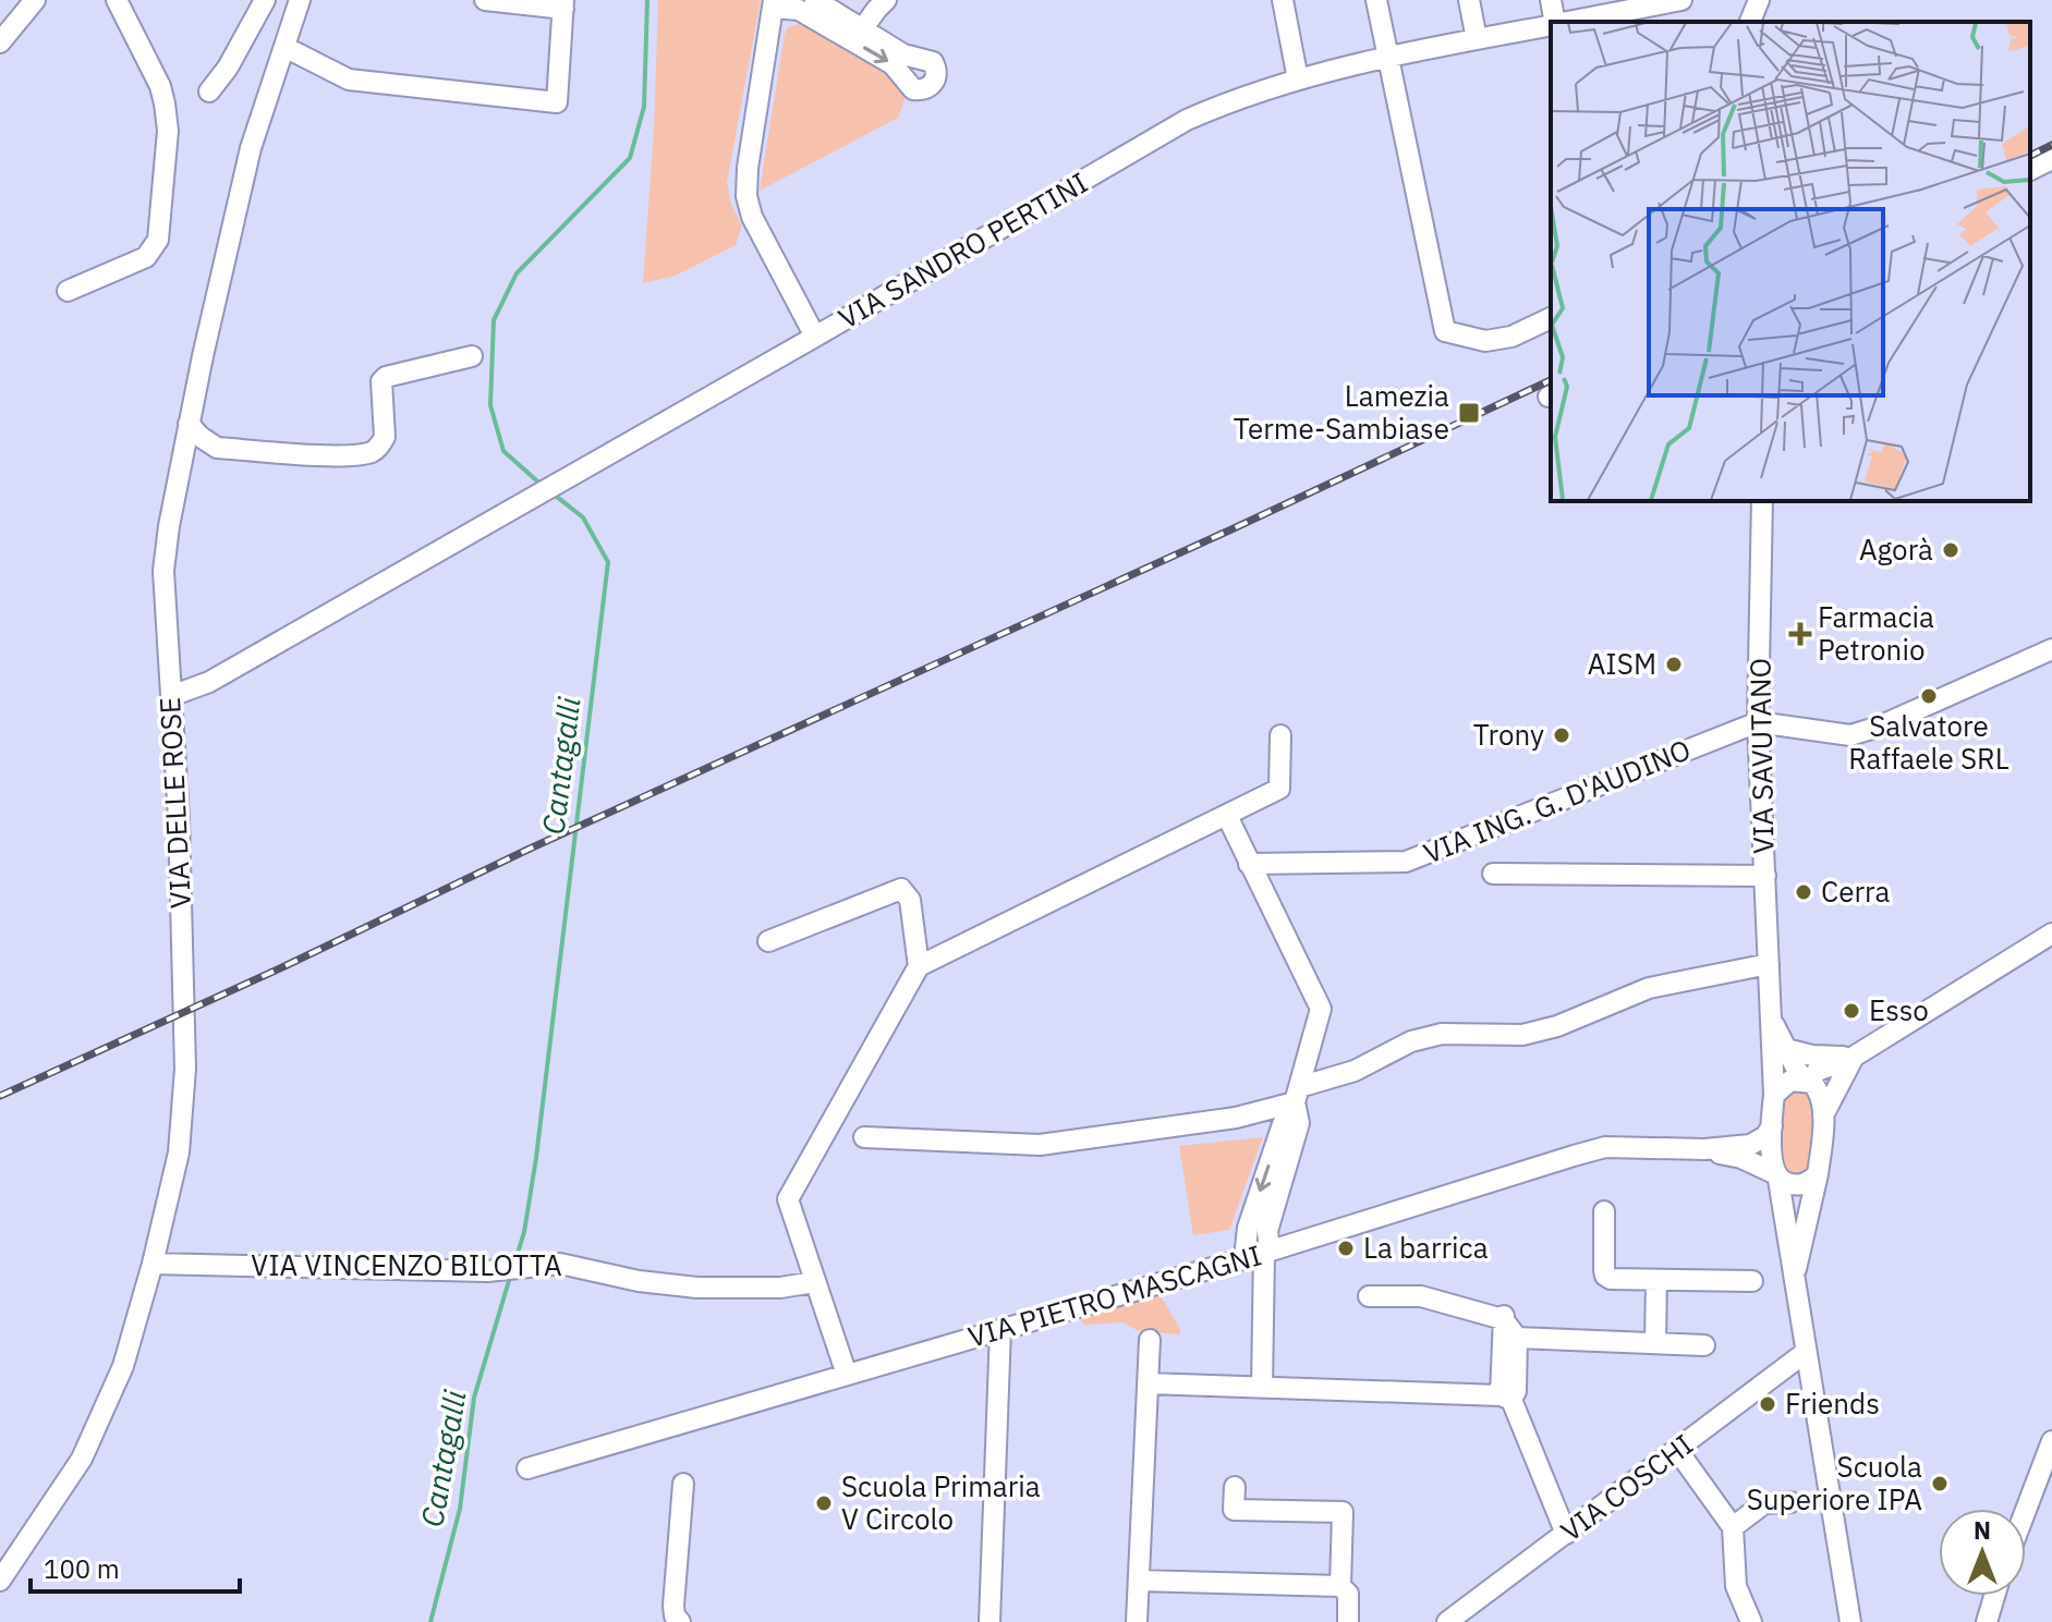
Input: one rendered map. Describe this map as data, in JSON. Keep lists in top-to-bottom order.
{
  "streets": {
    "street": [
      "VIA SANDRO PERTINI",
      "VIA SAVUTANO",
      "VIA ING. G. D'AUDINO",
      "VIA DELLE ROSE",
      "VIA VINCENZO BILOTTA",
      "VIA PIETRO MASCAGNI",
      "VIA COSCHI"
    ]
  },
  "crossings": [
    ["VIA SANDRO PERTINI", "VIA DELLE ROSE"],
    ["VIA SAVUTANO", "VIA ING. G. D'AUDINO"],
    ["VIA DELLE ROSE", "VIA VINCENZO BILOTTA"]
  ],
  "water": ["Cantagalli"],
  "places": {
    "transit": ["Lamezia Terme-Sambiase"],
    "other": [
      "Agorà",
      "AISM",
      "Salvatore Raffaele SRL",
      "Trony",
      "Cerra",
      "Esso",
      "La barrica",
      "Friends",
      "Scuola Superiore IPA",
      "Scuola Primaria V Circolo"
    ],
    "health": ["Farmacia Petronio"]
  },
  "scale_bar": "100 m",
  "north": "top"
}
